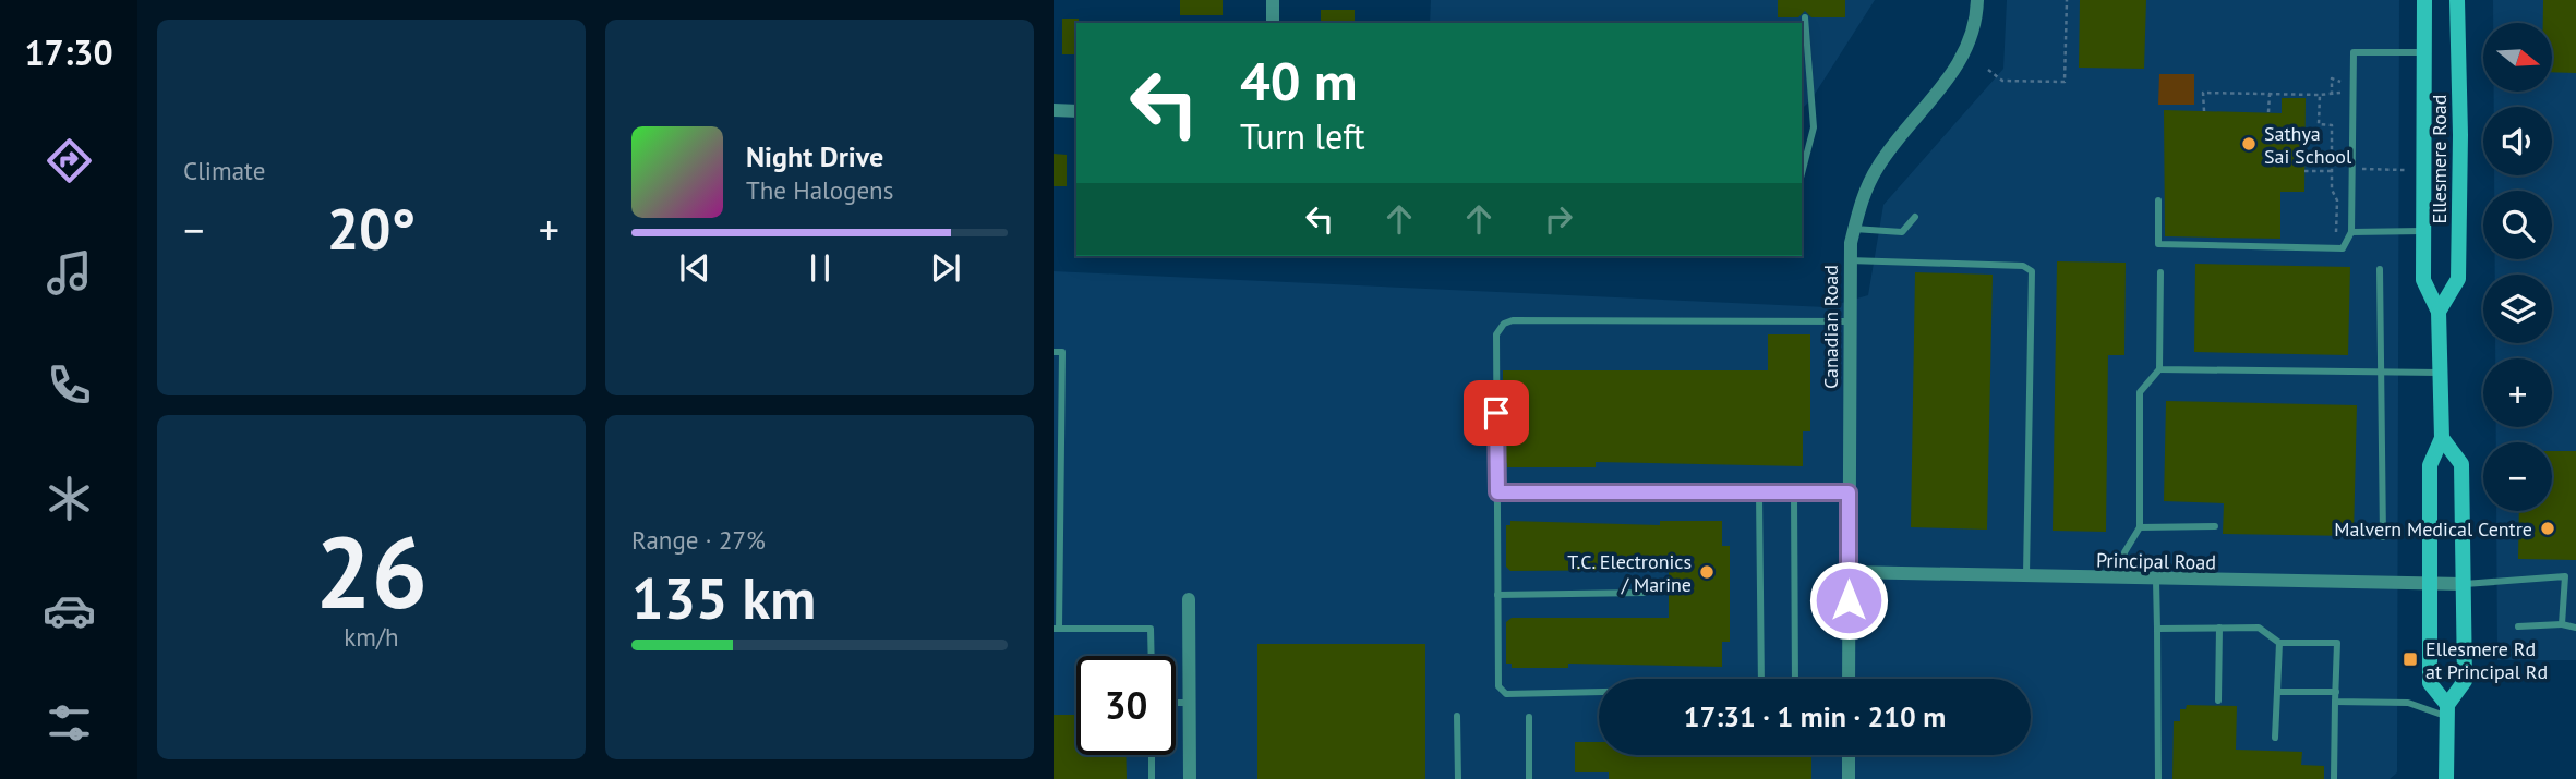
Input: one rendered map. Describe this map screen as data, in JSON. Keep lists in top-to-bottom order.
{
  "streets": {
    "main road": ["Ellesmere Road"],
    "street": ["Canadian Road", "Principal Road"]
  },
  "crossings": [
    ["Ellesmere Road", "Principal Road"],
    ["Canadian Road", "Principal Road"]
  ],
  "places": {
    "other": ["Sathya Sai School", "Malvern Medical Centre", "T.C. Electronics / Marine"],
    "transit": ["Ellesmere Rd at Principal Rd"]
  },
  "north": "right",
  "page": {
    "tabs": "17:30",
    "tile": [
      "Climate",
      ["26", "km/h"],
      ["Range · 27%", "135 km"]
    ],
    "map_buttons": ["+", "−"],
    "turn": ["40 m", "Turn left"],
    "song": ["Night Drive", "The Halogens"],
    "heat": ["−", "20°", "+"],
    "limit": "30",
    "trip": "17:31 · 1 min · 210 m"
  }
}
